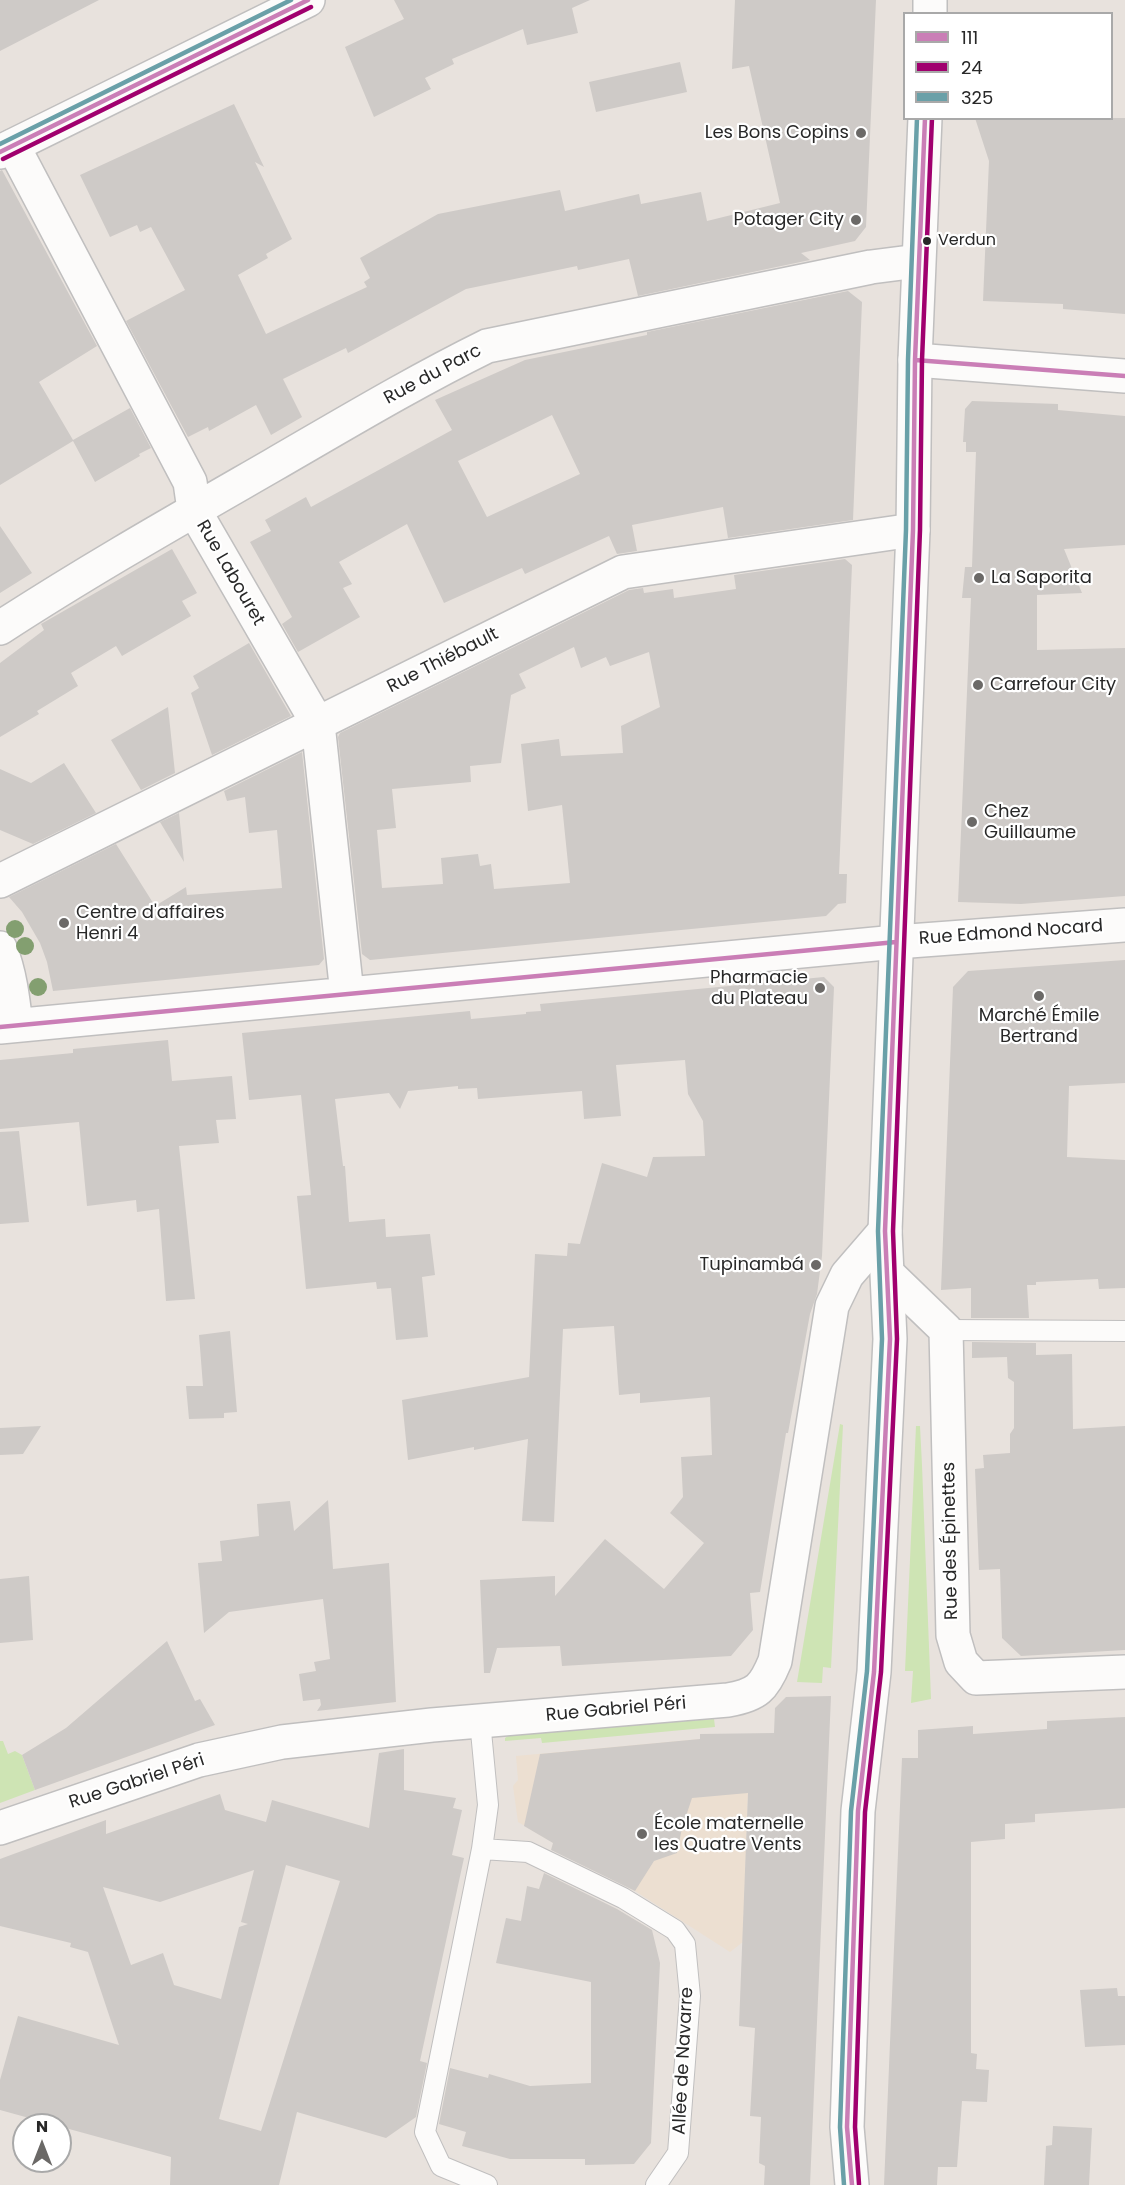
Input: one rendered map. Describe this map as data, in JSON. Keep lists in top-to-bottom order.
{
  "streets": {
    "street": [
      "Rue du Parc",
      "Rue Labouret",
      "Rue Thiébault",
      "Rue Edmond Nocard",
      "Rue des Épinettes",
      "Rue Gabriel Péri"
    ],
    "lane": ["Allée de Navarre"]
  },
  "crossings": [
    ["Rue du Parc", "Rue Labouret"],
    ["Rue Labouret", "Rue Thiébault"],
    ["Rue Labouret", "Rue Edmond Nocard"]
  ],
  "places": [
    "Les Bons Copins",
    "Potager City",
    "Verdun",
    "La Saporita",
    "Carrefour City",
    "Chez Guillaume",
    "Centre d'affaires Henri 4",
    "Pharmacie du Plateau",
    "Marché Émile Bertrand",
    "Tupinambá",
    "École maternelle les Quatre Vents"
  ],
  "lines": ["transit line 111", "transit line 325", "transit line 24"],
  "legend": ["111", "24", "325"],
  "north": "top"
}
